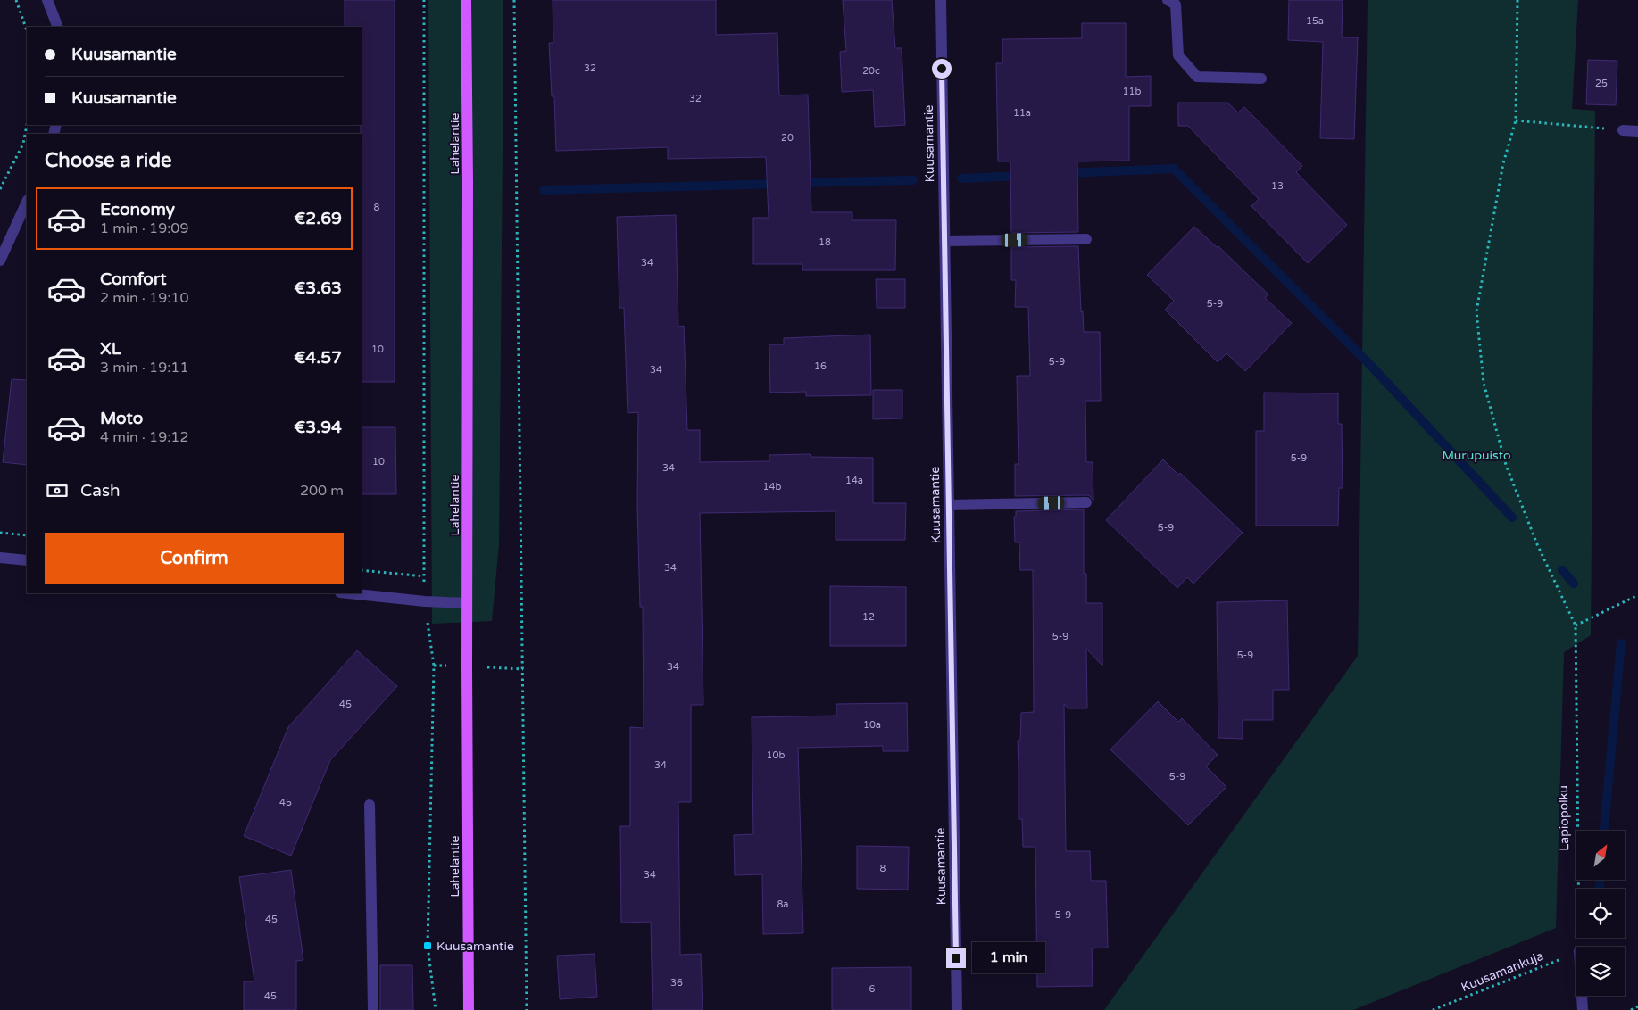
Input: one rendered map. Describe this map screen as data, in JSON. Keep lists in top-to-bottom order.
{
  "streets": {
    "main road": ["Lahelantie"],
    "street": ["Kuusamantie"],
    "path": ["Lapiopolku", "Kuusamankuja"]
  },
  "parks": ["Murupuisto"],
  "places": {
    "transit": ["Kuusamantie"]
  },
  "house_numbers": [
    "15a",
    "32",
    "20c",
    "25",
    "11b",
    "32",
    "11a",
    "20",
    "13",
    "8",
    "18",
    "34",
    "5-9",
    "10",
    "5-9",
    "16",
    "34",
    "5-9",
    "10",
    "34",
    "14a",
    "14b",
    "5-9",
    "34",
    "12",
    "5-9",
    "5-9",
    "34",
    "45",
    "10a",
    "10b",
    "34",
    "5-9",
    "45",
    "8",
    "34",
    "8a",
    "5-9",
    "45",
    "36",
    "6",
    "45"
  ],
  "north": "top right",
  "page": {
    "banner": ["Kuusamantie", "Kuusamantie"],
    "heading": "Choose a ride",
    "list": [
      {
        "name": "Economy",
        "note": "1 min · 19:09",
        "value": "€2.69"
      },
      {
        "name": "Comfort",
        "note": "2 min · 19:10",
        "value": "€3.63"
      },
      {
        "name": "XL",
        "note": "3 min · 19:11",
        "value": "€4.57"
      },
      {
        "name": "Moto",
        "note": "4 min · 19:12",
        "value": "€3.94"
      }
    ],
    "pay": ["Cash", "200 m"],
    "buttons": "Confirm",
    "bubble": "1 min"
  }
}
